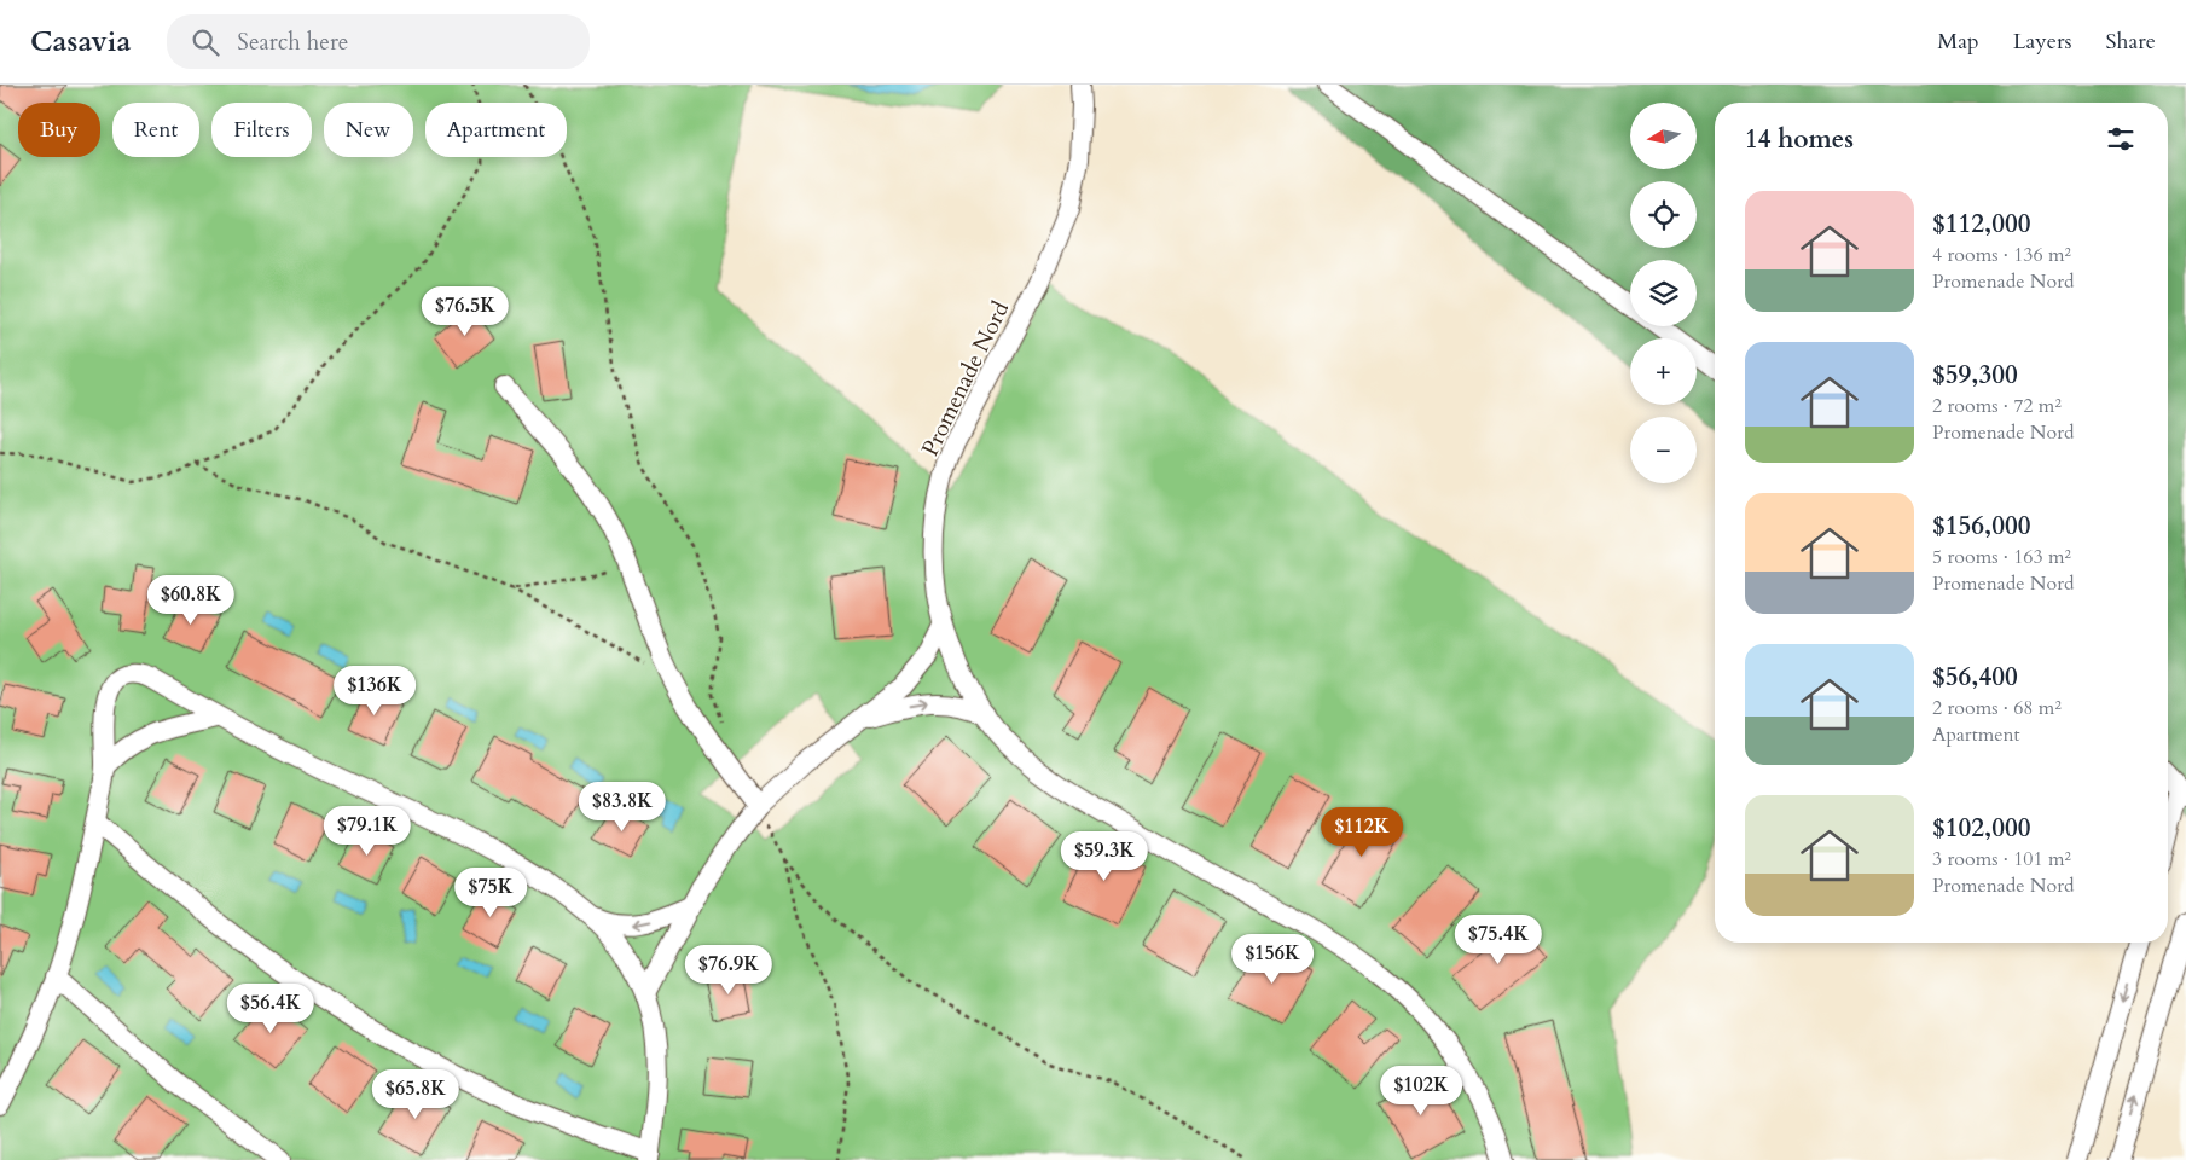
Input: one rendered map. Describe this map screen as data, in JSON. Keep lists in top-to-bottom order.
{
  "streets": {
    "street": ["Promenade Nord"]
  },
  "north": "left",
  "page": {
    "header": "Casavia",
    "search": "Search here",
    "nav": ["Map", "Layers", "Share"],
    "map_buttons": ["+", "−"],
    "chip": [
      "Buy",
      "Rent",
      "Filters",
      "New",
      "Apartment"
    ],
    "heading": "14 homes",
    "list": [
      {
        "name": "$112,000",
        "note": "4 rooms · 136 m² · Promenade Nord"
      },
      {
        "name": "$59,300",
        "note": "2 rooms · 72 m² · Promenade Nord"
      },
      {
        "name": "$156,000",
        "note": "5 rooms · 163 m² · Promenade Nord"
      },
      {
        "name": "$56,400",
        "note": "2 rooms · 68 m² · Apartment"
      },
      {
        "name": "$102,000",
        "note": "3 rooms · 101 m² · Promenade Nord"
      }
    ],
    "price": [
      "$76.5K",
      "$60.8K",
      "$136K",
      "$83.8K",
      "$79.1K",
      "$112K",
      "$59.3K",
      "$75K",
      "$75.4K",
      "$156K",
      "$76.9K",
      "$56.4K",
      "$102K",
      "$65.8K"
    ]
  }
}
